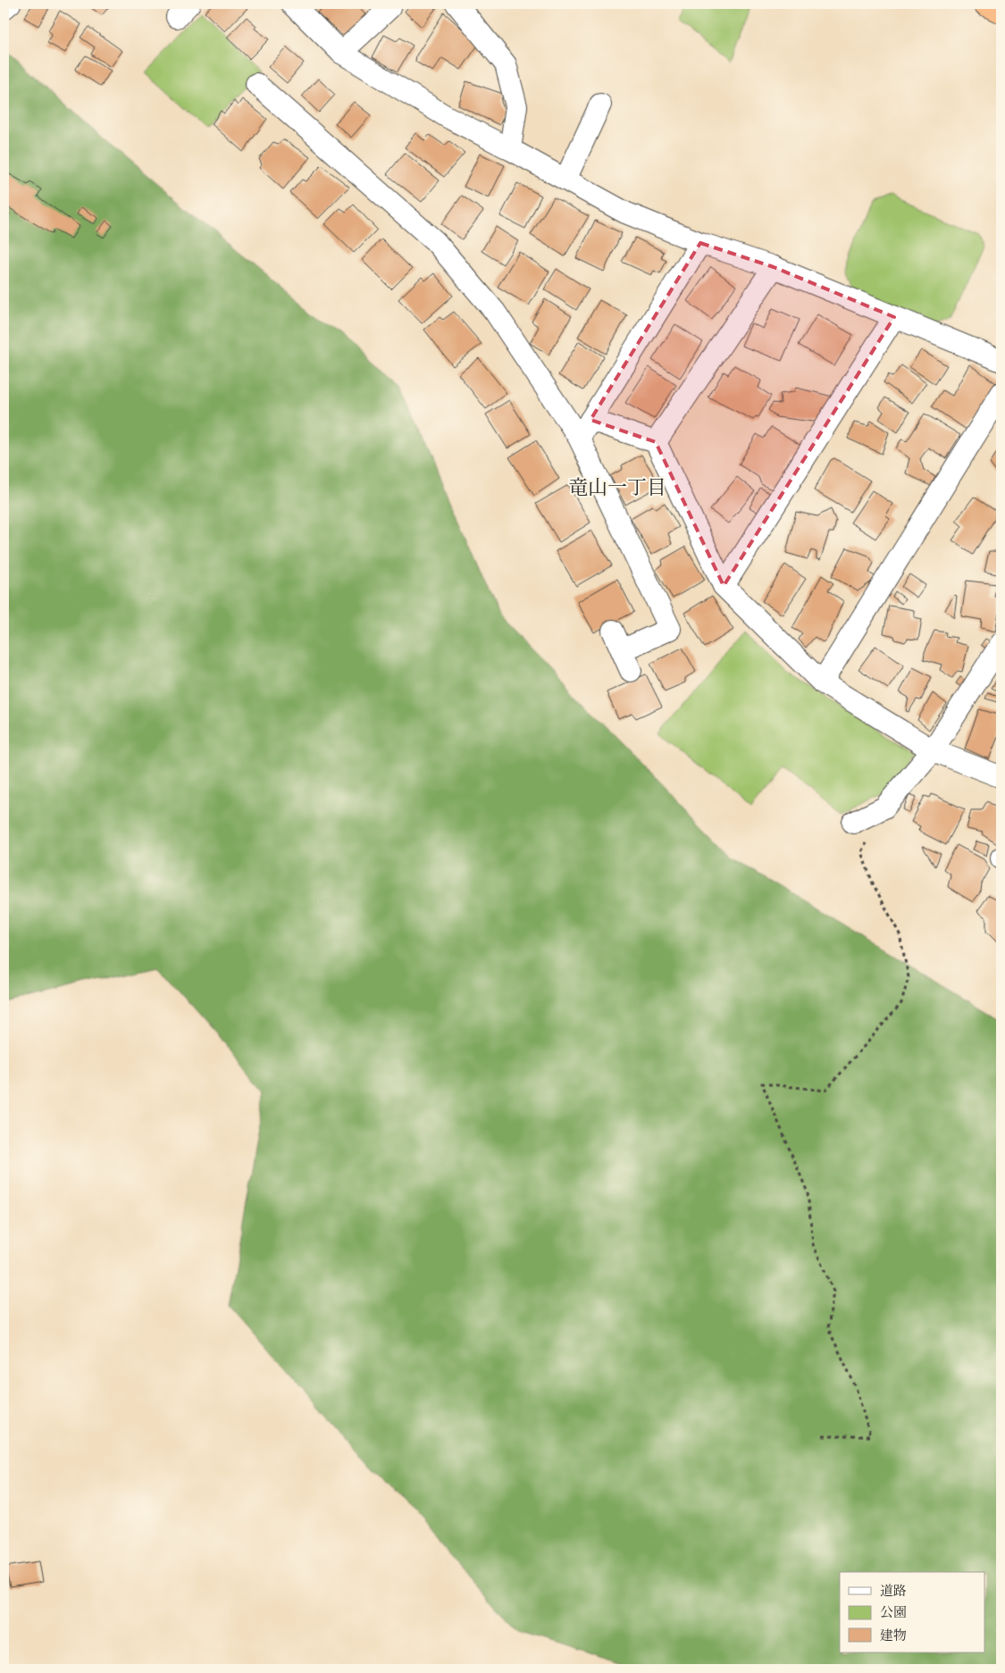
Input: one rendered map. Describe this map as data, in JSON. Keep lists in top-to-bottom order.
{
  "districts": ["竜山一丁目"],
  "legend": ["道路", "公園", "建物"]
}
